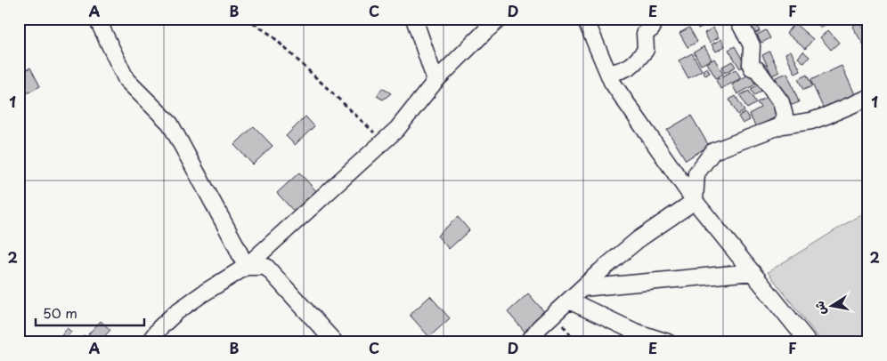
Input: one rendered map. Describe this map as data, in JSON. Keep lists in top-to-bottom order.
{
  "scale_bar": "50 m",
  "north": "left",
  "grid": {
    "columns": [
      "A",
      "B",
      "C",
      "D",
      "E",
      "F"
    ],
    "rows": ["1", "2"]
  }
}
